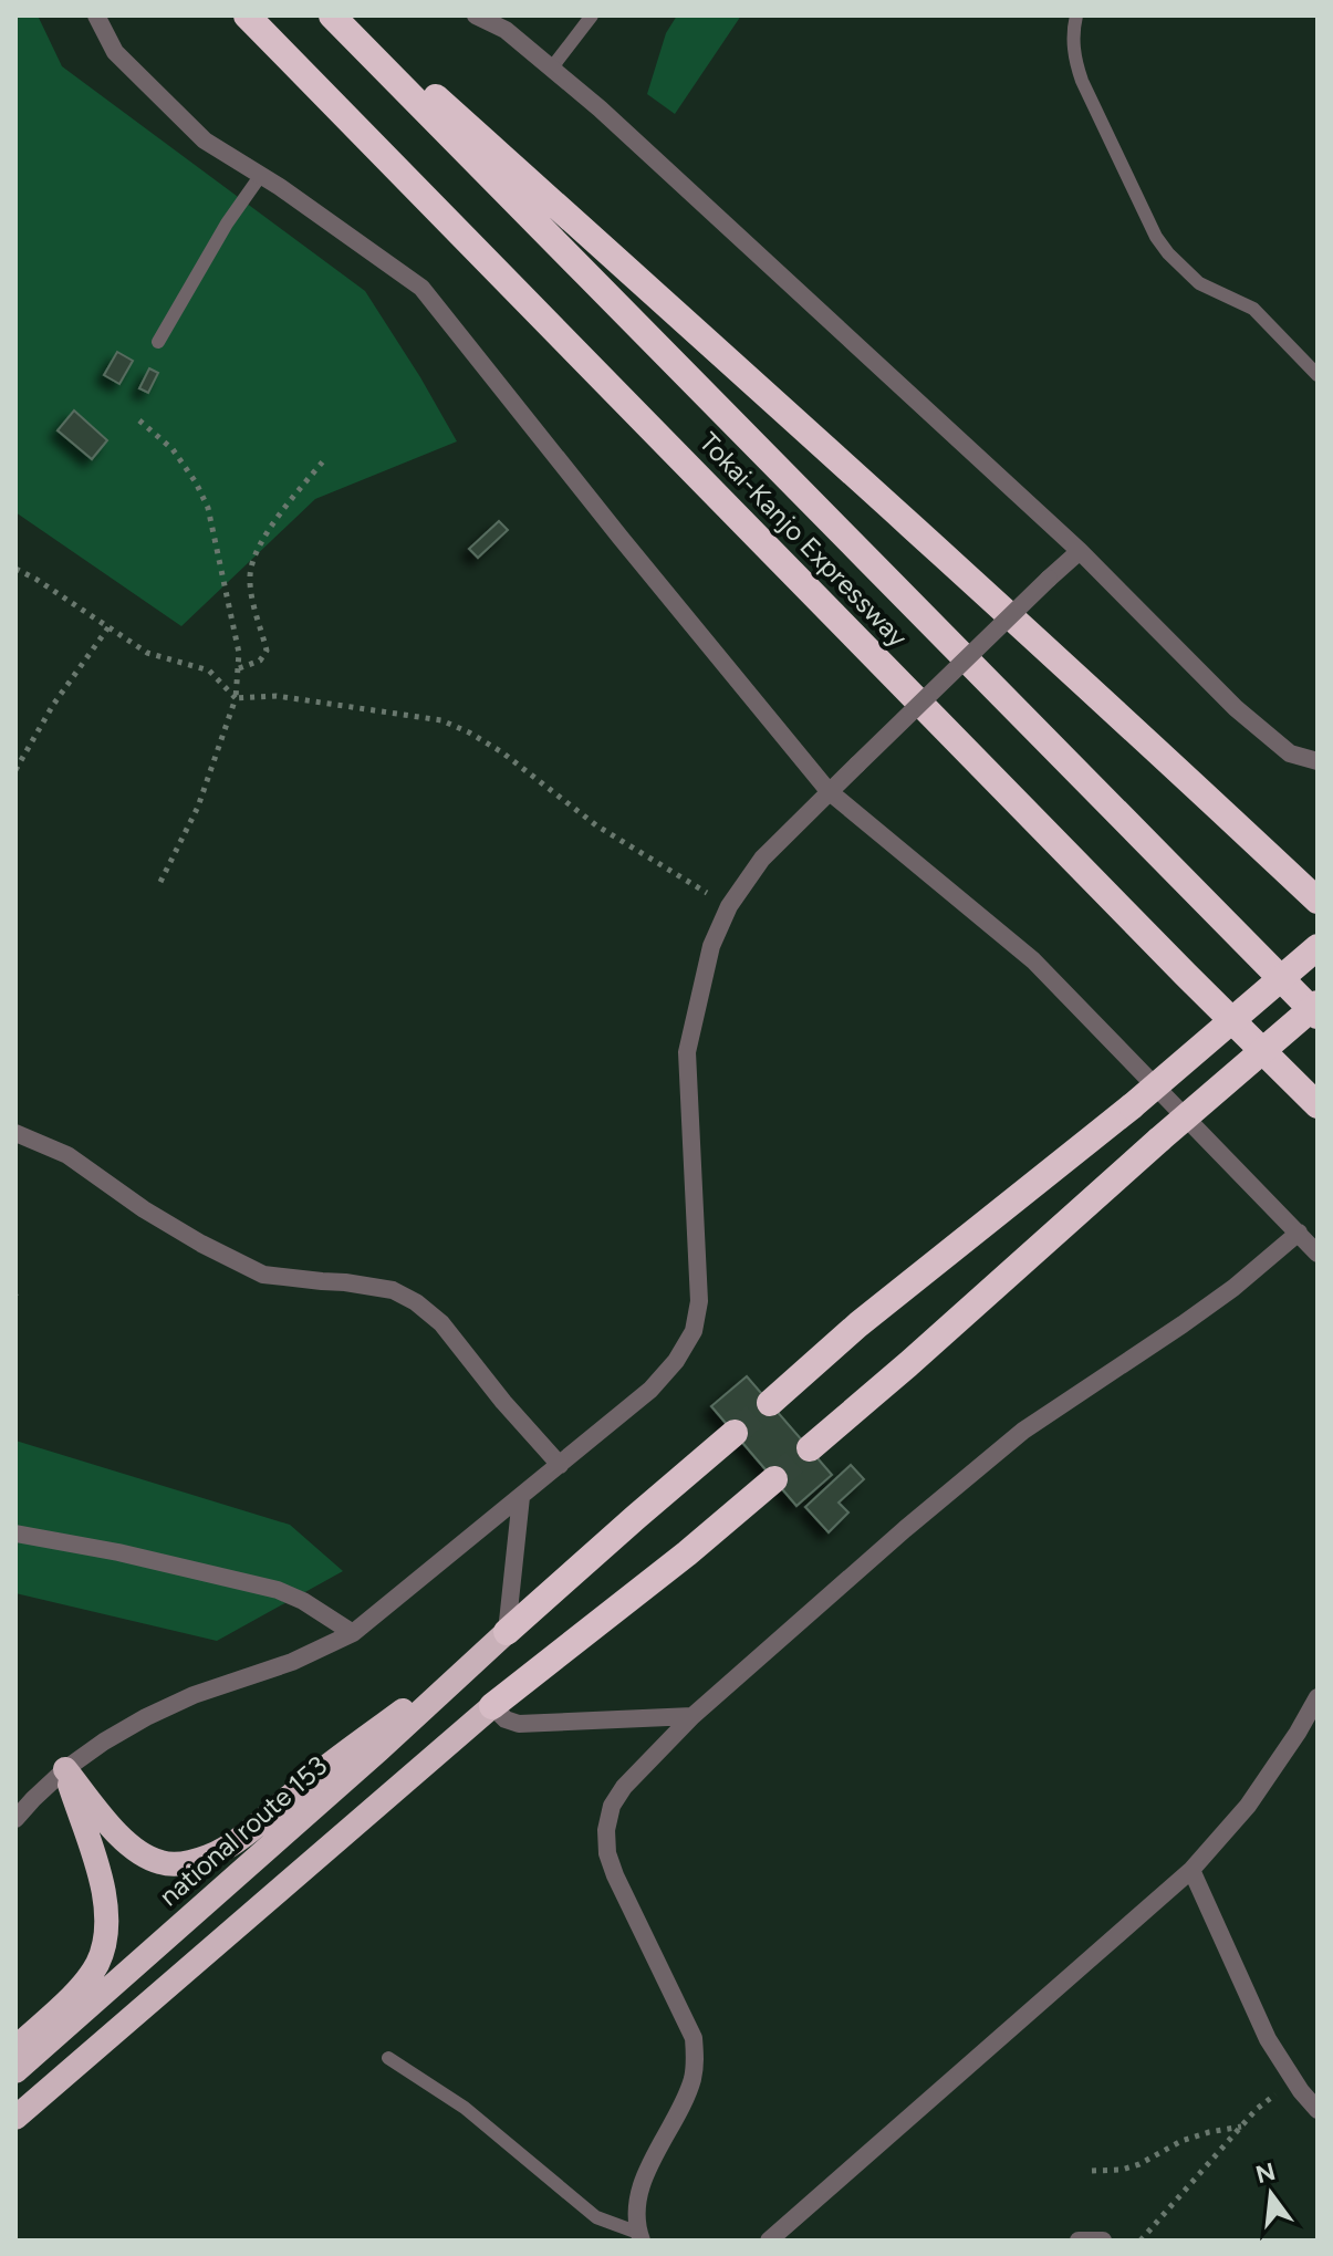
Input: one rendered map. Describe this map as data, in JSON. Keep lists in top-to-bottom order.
{
  "streets": {
    "highway": ["Tokai-Kanjo Expressway", "national route 153"]
  },
  "north": "top"
}
